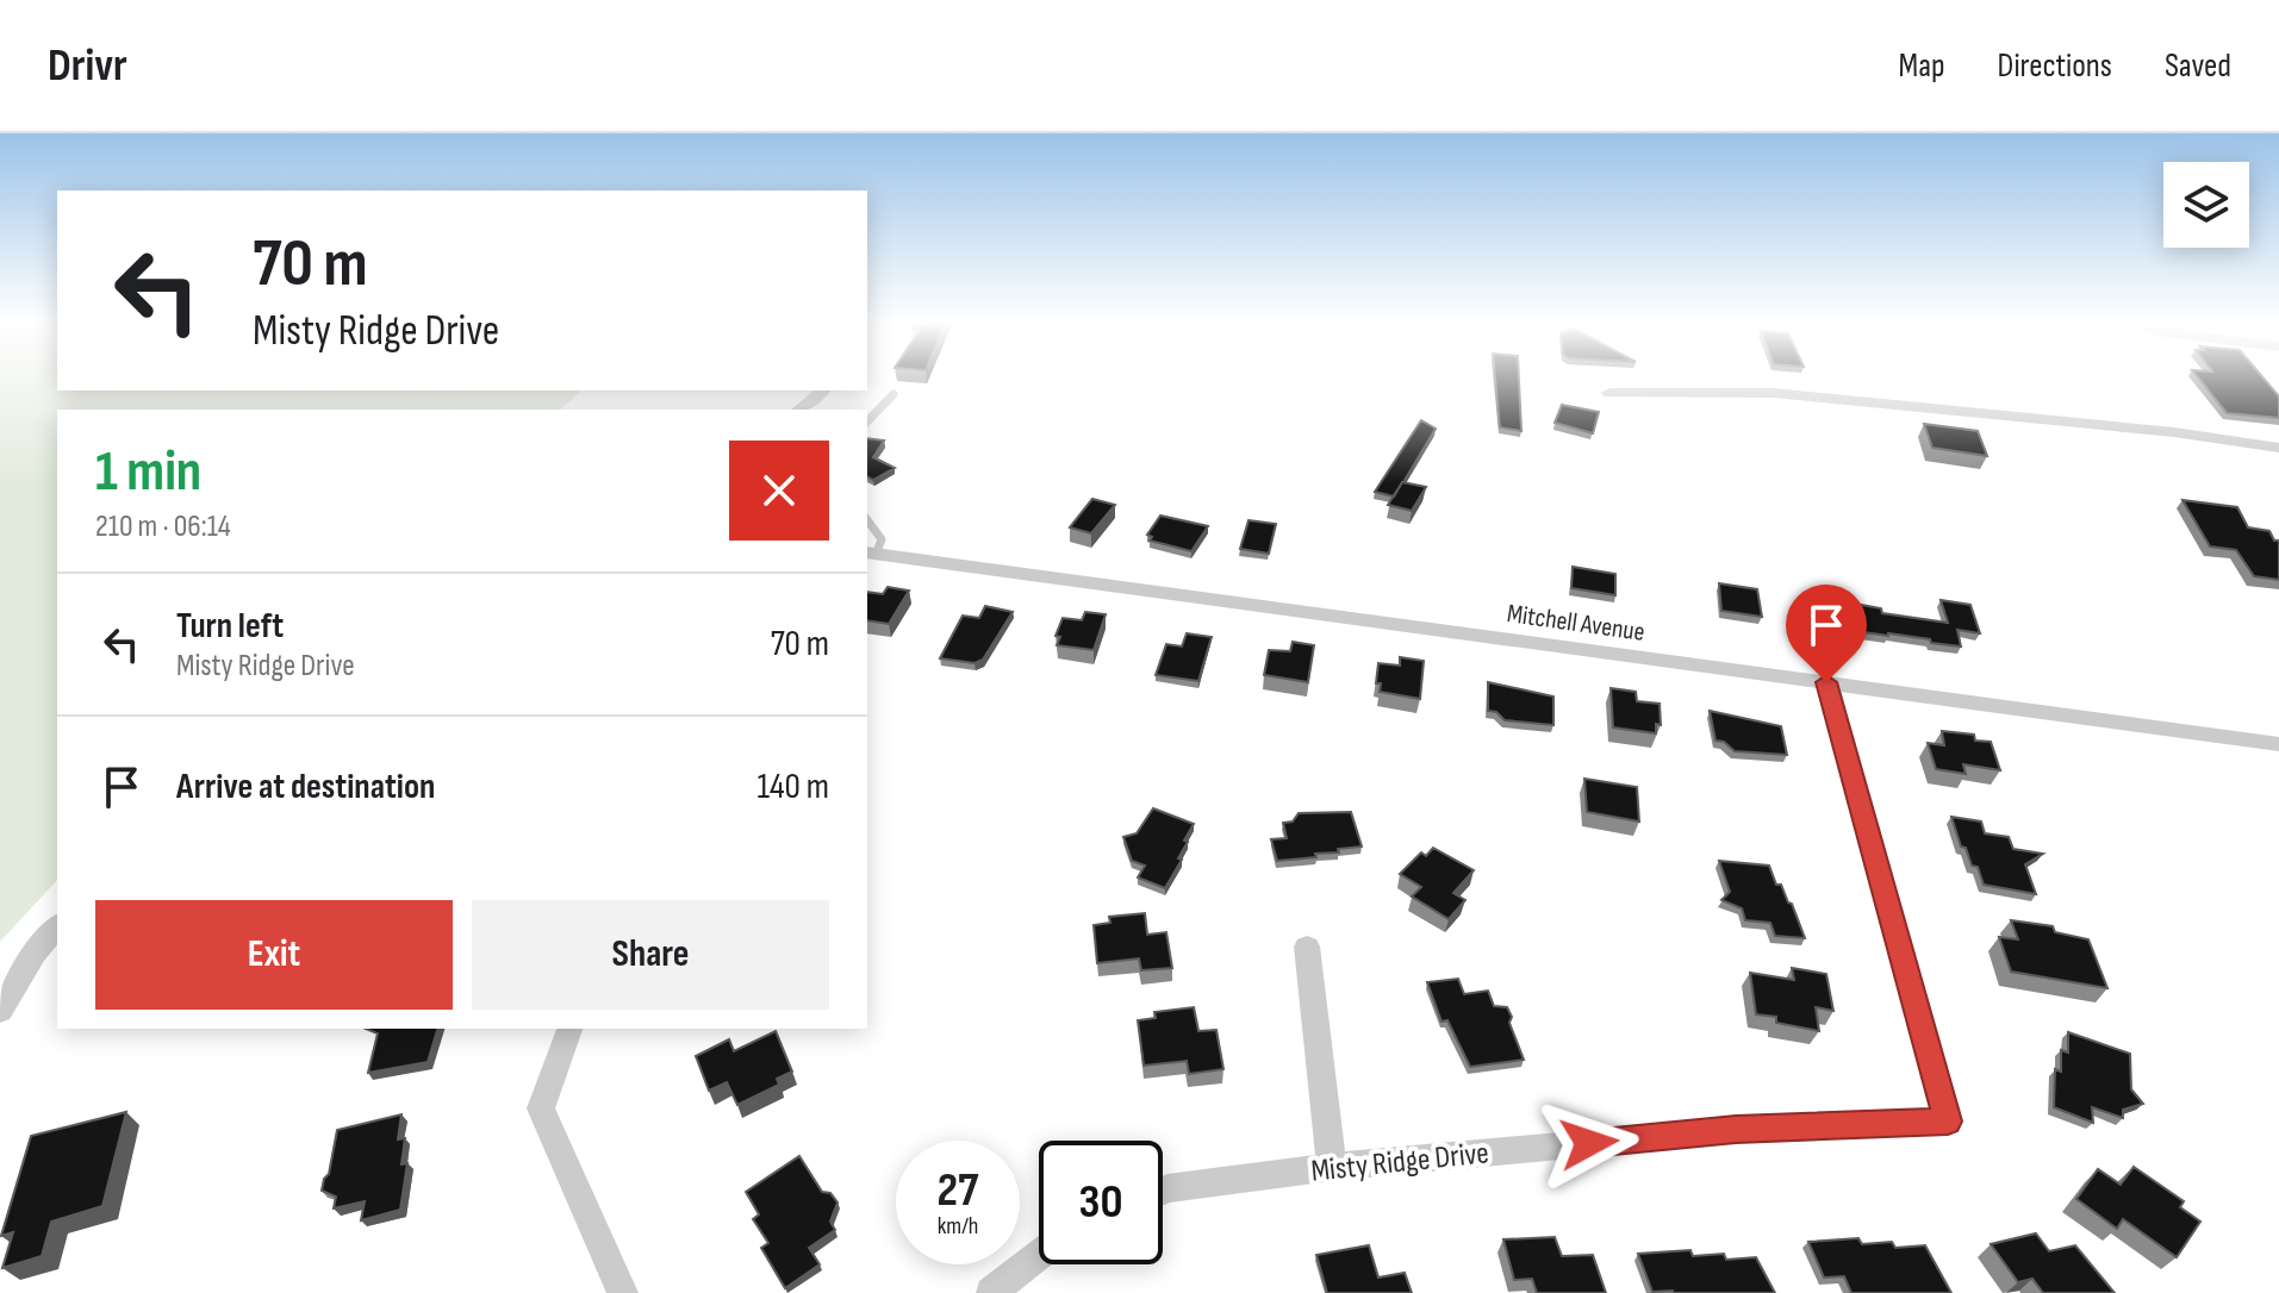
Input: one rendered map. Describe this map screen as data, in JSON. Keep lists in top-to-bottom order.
{
  "streets": {
    "street": ["Mitchell Avenue", "Misty Ridge Drive"]
  },
  "crossings": [
    ["Mitchell Avenue", "Misty Ridge Drive"]
  ],
  "page": {
    "header": "Drivr",
    "nav": ["Map", "Directions", "Saved"],
    "turn": ["70 m", "Misty Ridge Drive"],
    "heading": ["1 min", "210 m · 06:14"],
    "list": [
      {
        "name": "Turn left",
        "note": "Misty Ridge Drive",
        "value": "70 m"
      },
      {
        "name": "Arrive at destination",
        "value": "140 m"
      }
    ],
    "buttons": ["Exit", "Share"],
    "speed": "27 km/h",
    "limit": "30"
  }
}
